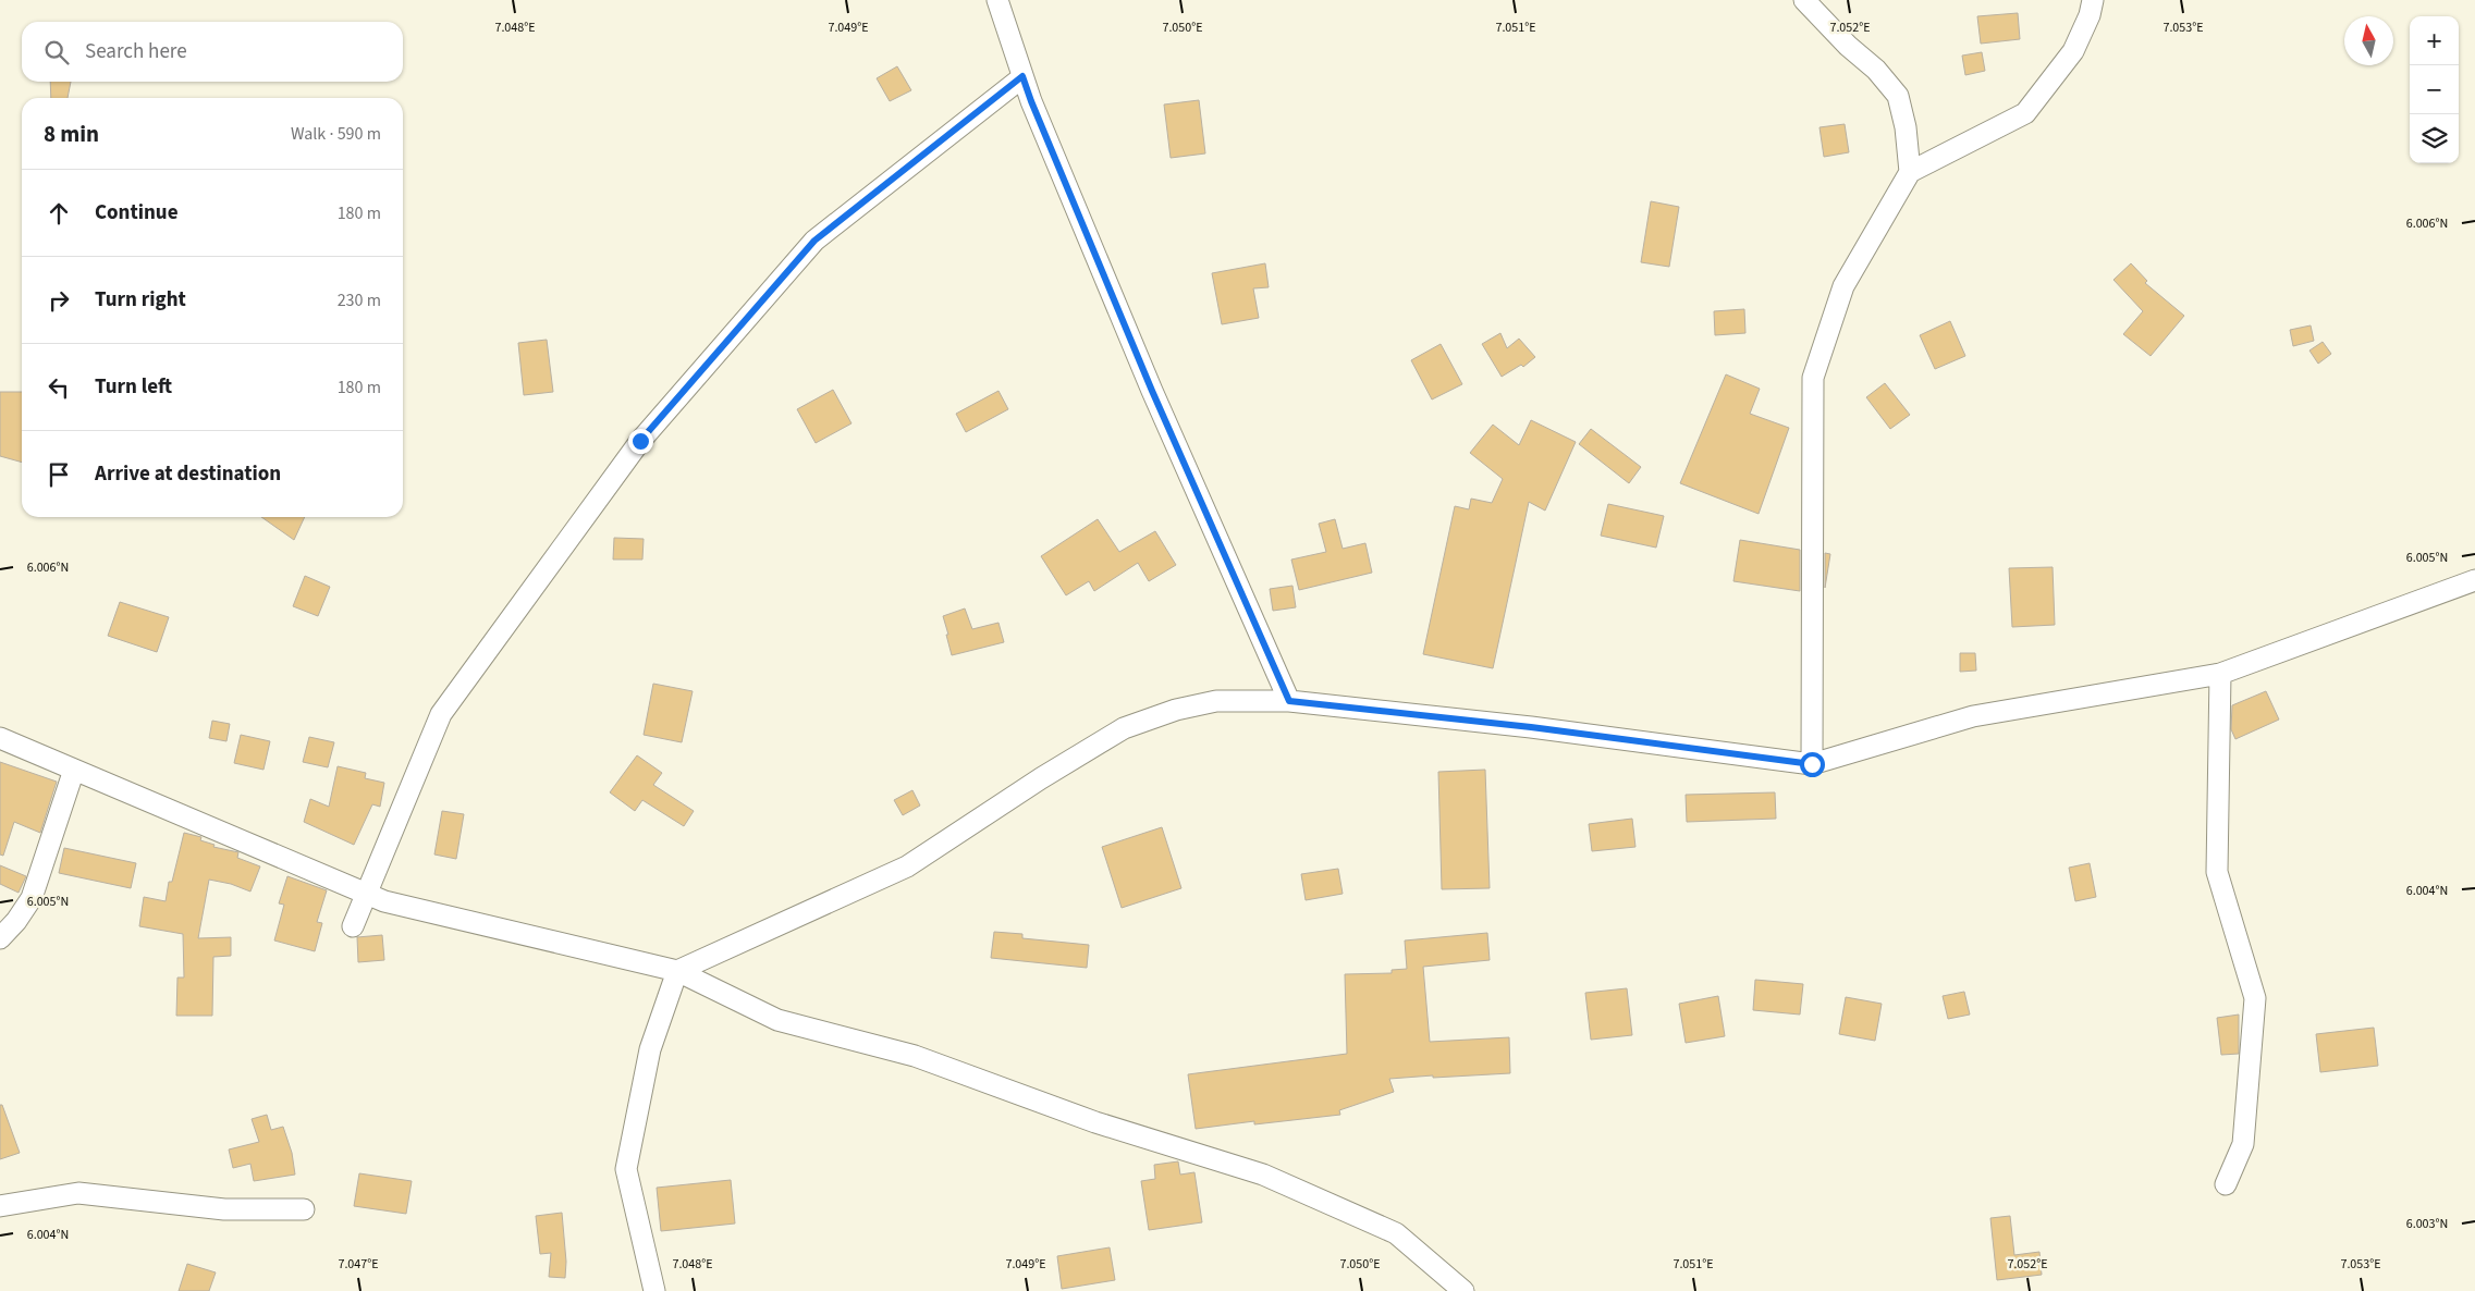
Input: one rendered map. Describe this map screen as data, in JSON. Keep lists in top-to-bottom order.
{
  "north": "top",
  "page": {
    "map_buttons": ["+", "−"],
    "search": "Search here",
    "heading": ["8 min", "Walk · 590 m"],
    "list": [
      ["Continue", "180 m"],
      ["Turn right", "230 m"],
      ["Turn left", "180 m"],
      "Arrive at destination"
    ]
  },
  "coordinates": [
    "7.048°E",
    "7.049°E",
    "7.050°E",
    "7.051°E",
    "7.052°E",
    "7.053°E",
    "6.006°N",
    "6.005°N",
    "6.004°N",
    "6.003°N",
    "7.047°E"
  ]
}
